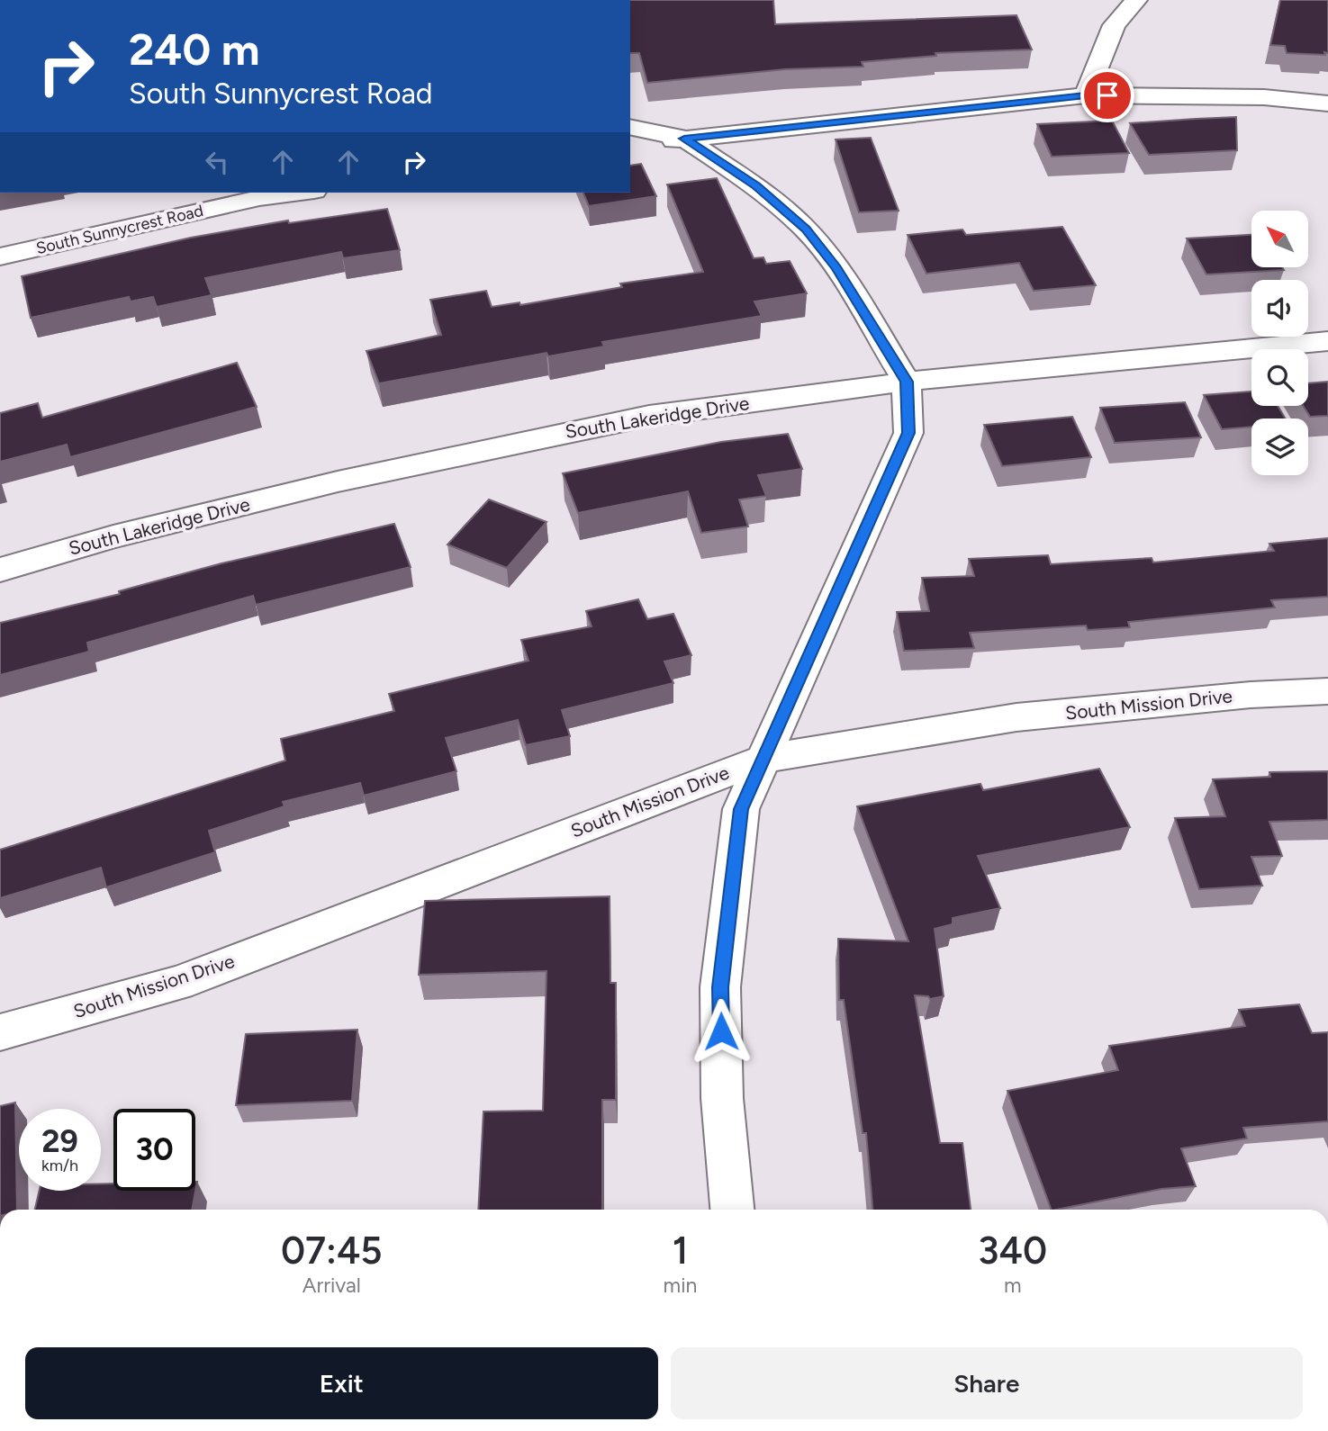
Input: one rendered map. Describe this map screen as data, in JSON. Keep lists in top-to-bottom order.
{
  "streets": {
    "street": ["South Sunnycrest Road", "South Lakeridge Drive", "South Mission Drive"]
  },
  "north": "top left",
  "page": {
    "turn": ["240 m", "South Sunnycrest Road"],
    "speed": "29 km/h",
    "limit": "30",
    "eta": [
      "07:45",
      "Arrival",
      "1",
      "min",
      "340",
      "m"
    ],
    "buttons": ["Exit", "Share"]
  }
}
